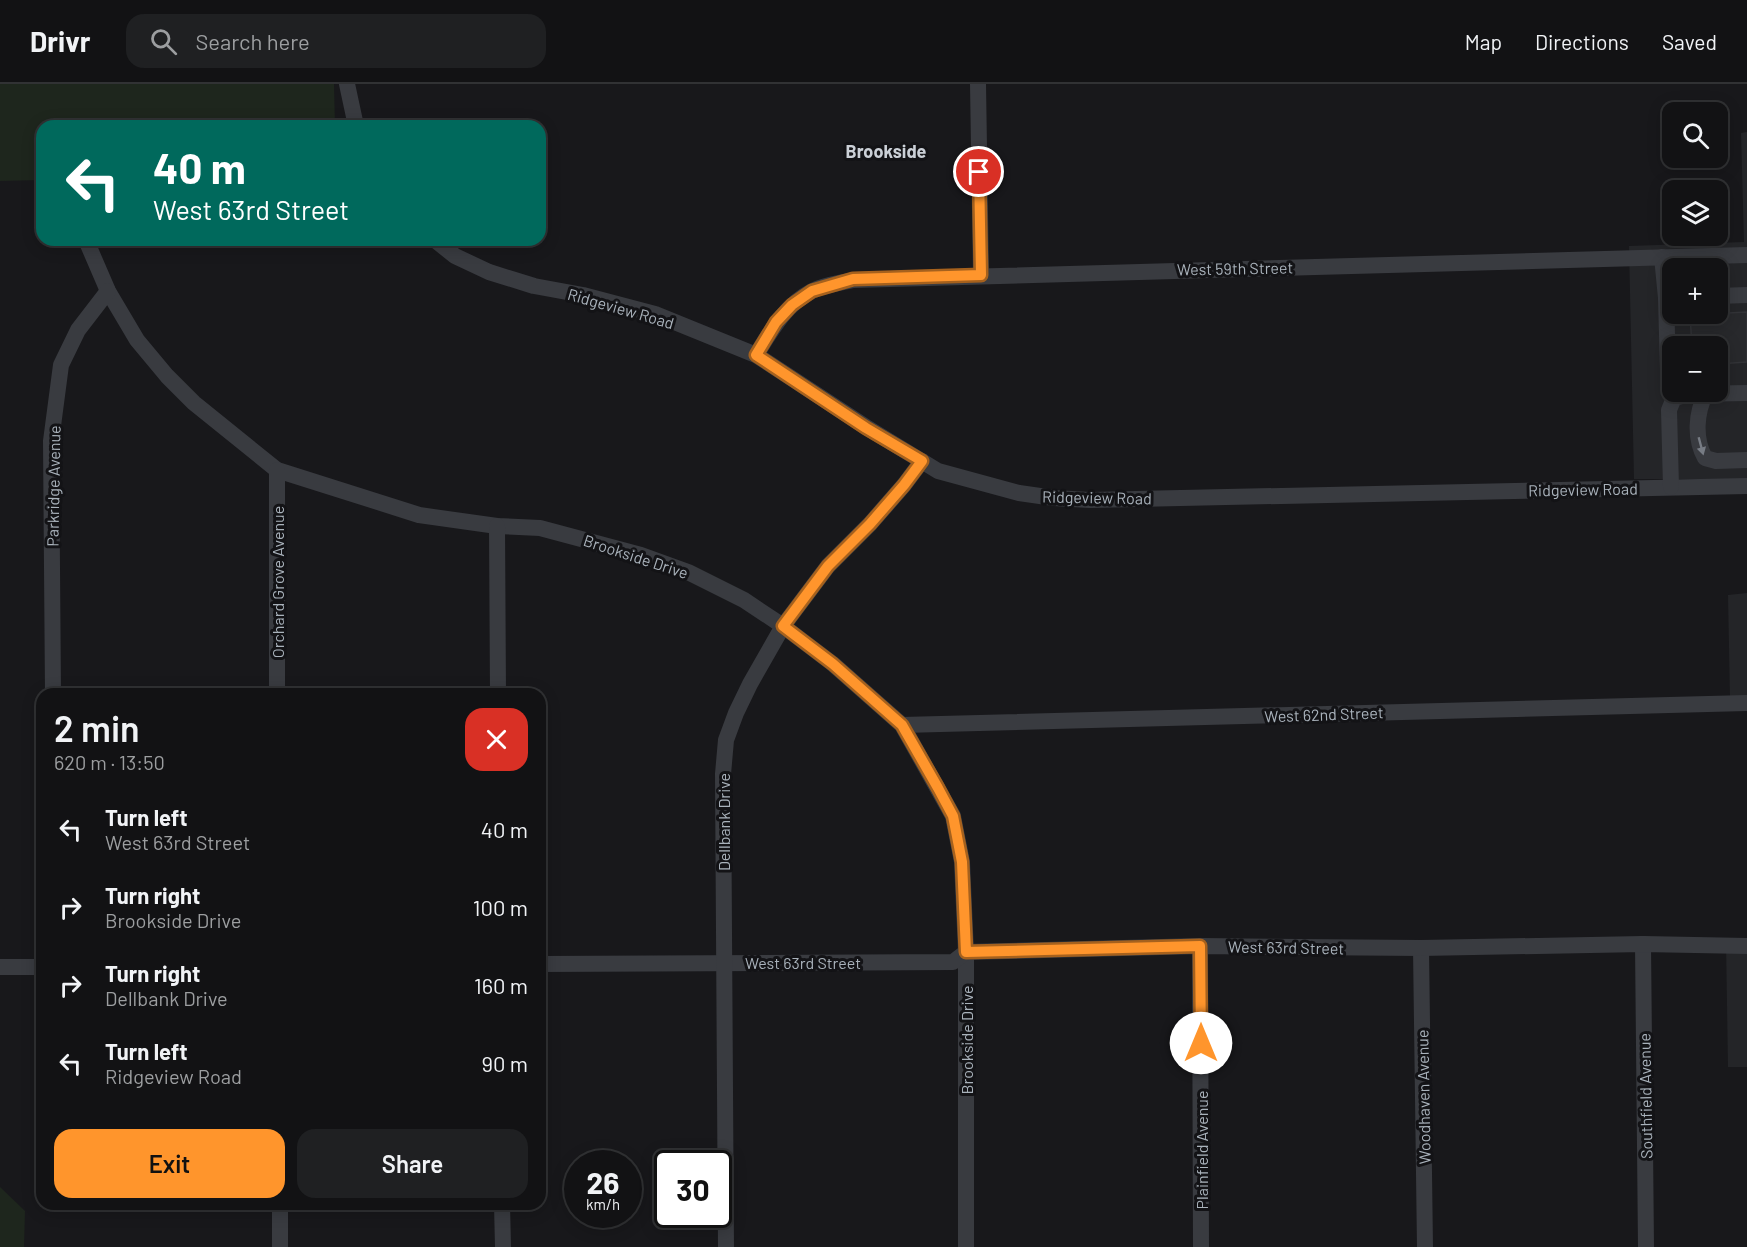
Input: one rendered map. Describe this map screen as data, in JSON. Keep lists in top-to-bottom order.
{
  "streets": {
    "street": [
      "West 59th Street",
      "Ridgeview Road",
      "Parkridge Avenue",
      "Brookside Drive",
      "Orchard Grove Avenue",
      "West 62nd Street",
      "Dellbank Drive",
      "West 63rd Street",
      "Southfield Avenue",
      "Woodhaven Avenue",
      "Plainfield Avenue"
    ]
  },
  "crossings": [
    ["West 59th Street", "Ridgeview Road"],
    ["Ridgeview Road", "Dellbank Drive"],
    ["Parkridge Avenue", "Brookside Drive"],
    ["Brookside Drive", "Orchard Grove Avenue"],
    ["Brookside Drive", "West 62nd Street"],
    ["Brookside Drive", "Dellbank Drive"],
    ["Brookside Drive", "West 63rd Street"],
    ["Dellbank Drive", "West 63rd Street"],
    ["West 63rd Street", "Southfield Avenue"],
    ["West 63rd Street", "Woodhaven Avenue"],
    ["West 63rd Street", "Plainfield Avenue"]
  ],
  "districts": ["Brookside"],
  "page": {
    "header": "Drivr",
    "search": "Search here",
    "nav": ["Map", "Directions", "Saved"],
    "map_buttons": ["+", "−"],
    "turn": ["40 m", "West 63rd Street"],
    "heading": ["2 min", "620 m · 13:50"],
    "list": [
      {
        "name": "Turn left",
        "note": "West 63rd Street",
        "value": "40 m"
      },
      {
        "name": "Turn right",
        "note": "Brookside Drive",
        "value": "100 m"
      },
      {
        "name": "Turn right",
        "note": "Dellbank Drive",
        "value": "160 m"
      },
      {
        "name": "Turn left",
        "note": "Ridgeview Road",
        "value": "90 m"
      }
    ],
    "buttons": ["Exit", "Share"],
    "speed": "26 km/h",
    "limit": "30"
  }
}
